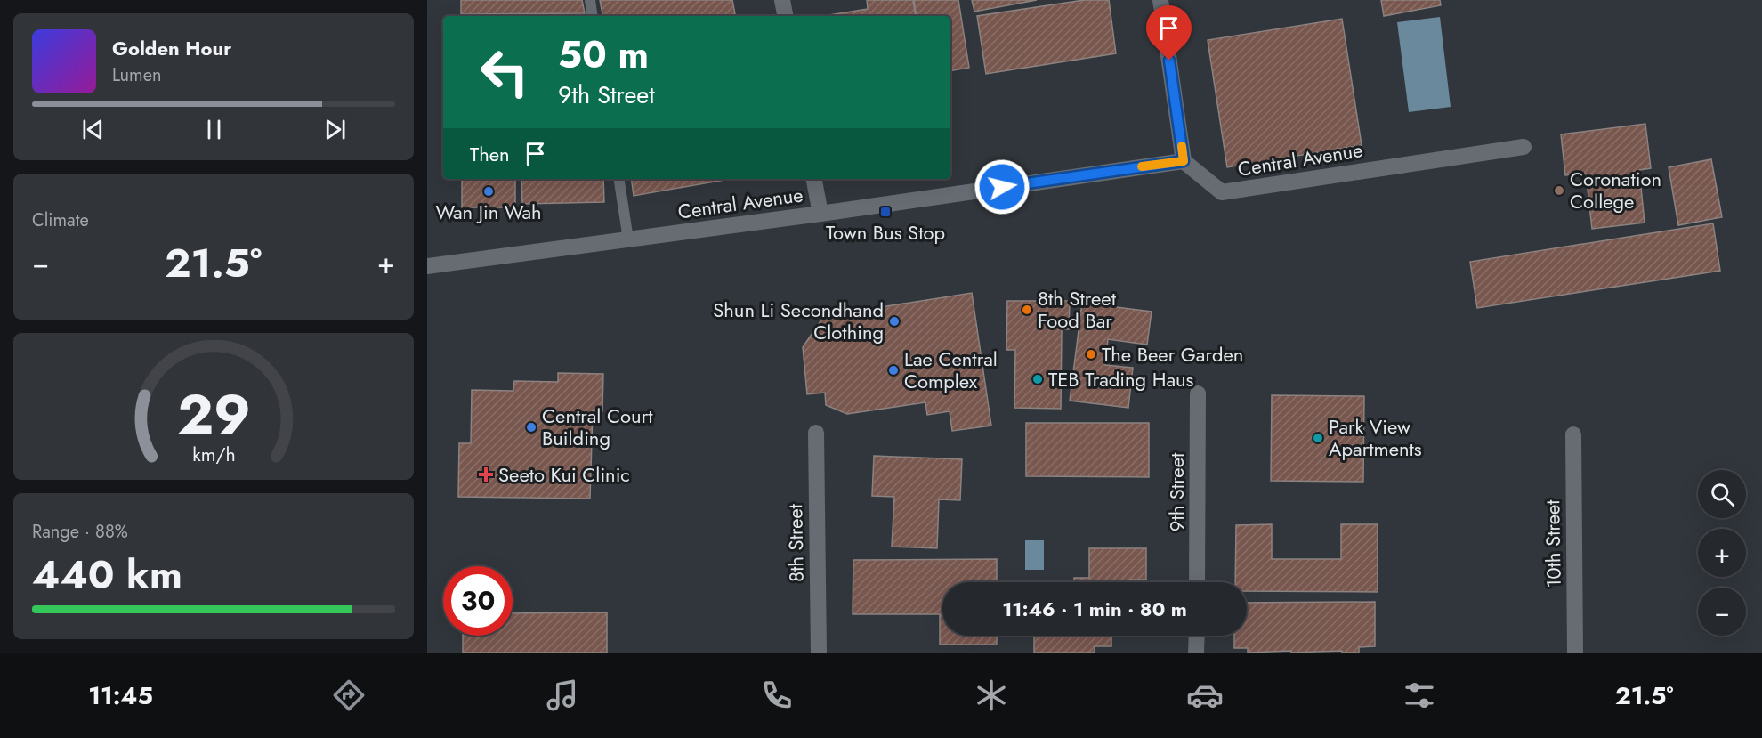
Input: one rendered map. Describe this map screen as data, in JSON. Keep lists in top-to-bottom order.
{
  "streets": {
    "street": [
      "Central Avenue",
      "9th Street",
      "8th Street",
      "10th Street"
    ]
  },
  "places": {
    "other": [
      "Coronation College",
      "Wan Jin Wah",
      "8th Street Food Bar",
      "Shun Li Secondhand Clothing",
      "The Beer Garden",
      "Lae Central Complex",
      "TEB Trading Haus",
      "Central Court Building",
      "Park View Apartments"
    ],
    "transit": ["Town Bus Stop"],
    "health": ["Seeto Kui Clinic"]
  },
  "page": {
    "turn": ["50 m", "9th Street"],
    "song": ["Golden Hour", "Lumen"],
    "then": "Then",
    "tile": [
      "Climate",
      ["Range · 88%", "440 km"]
    ],
    "heat": ["−", "21.5°", "+"],
    "map_buttons": ["+", "−"],
    "limit": "30",
    "trip": "11:46 · 1 min · 80 m",
    "tabs": ["11:45", "21.5°"],
    "gauge": ["29", "km/h"]
  }
}
